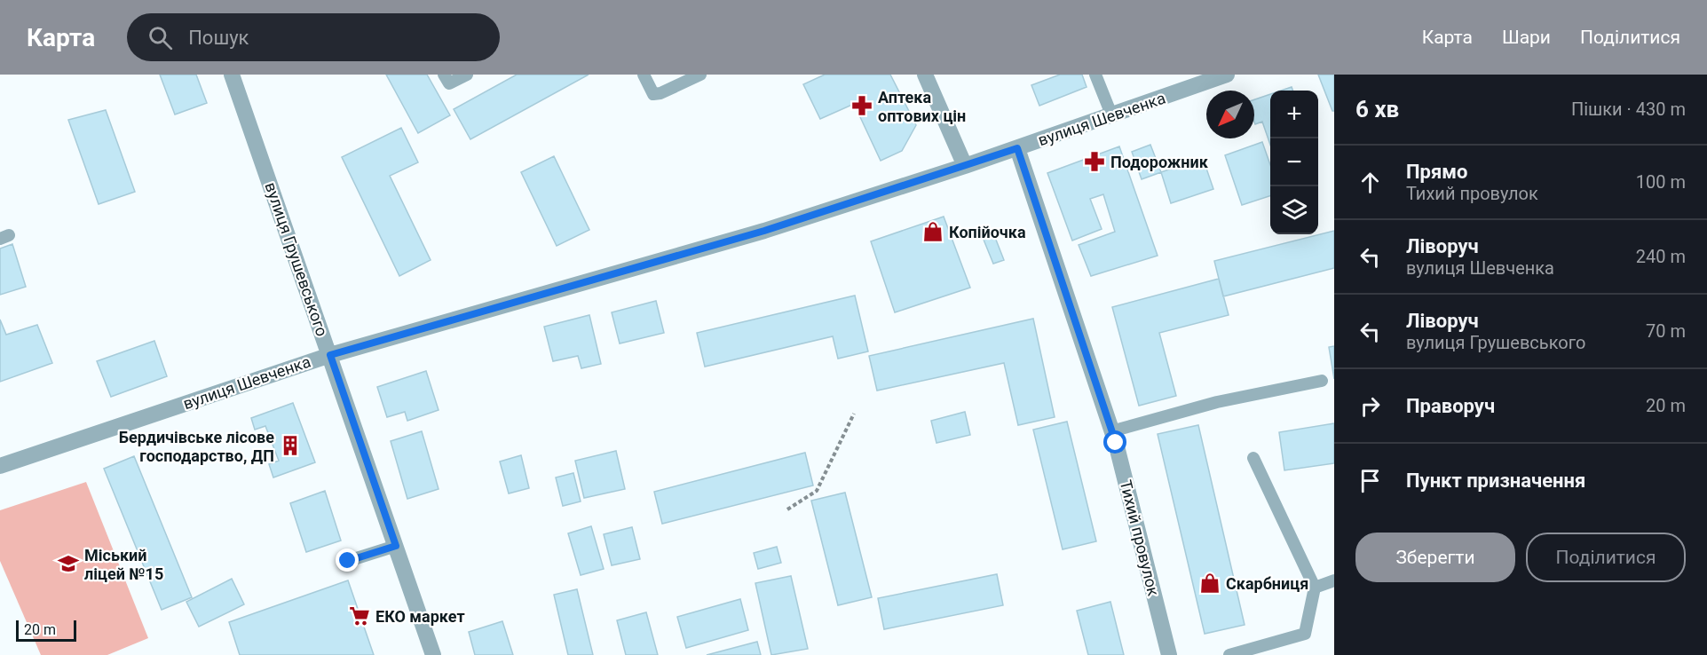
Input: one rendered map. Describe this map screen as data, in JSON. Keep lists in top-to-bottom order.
{
  "streets": {
    "street": ["вулиця Шевченка", "вулиця Грушевського", "Тихий провулок"]
  },
  "crossings": [
    ["вулиця Шевченка", "вулиця Грушевського"],
    ["вулиця Шевченка", "Тихий провулок"]
  ],
  "places": {
    "pharmacy": ["Аптека оптових цін", "Подорожник"],
    "shop": ["Копійочка", "Скарбниця"],
    "building": ["Бердичівське лісове господарство, ДП"],
    "school or university": ["Міський ліцей №15"],
    "supermarket": ["ЕКО маркет"]
  },
  "scale_bar": "20 m",
  "north": "bottom left",
  "page": {
    "header": "Карта",
    "search": "Пошук",
    "nav": ["Карта", "Шари", "Поділитися"],
    "heading": ["6 хв", "Пішки · 430 m"],
    "map_buttons": ["+", "−"],
    "list": [
      ["Прямо", "Тихий провулок", "100 m"],
      ["Ліворуч", "вулиця Шевченка", "240 m"],
      ["Ліворуч", "вулиця Грушевського", "70 m"],
      ["Праворуч", "20 m"],
      "Пункт призначення"
    ],
    "buttons": ["Зберегти", "Поділитися"],
    "scale": "20 m"
  }
}
